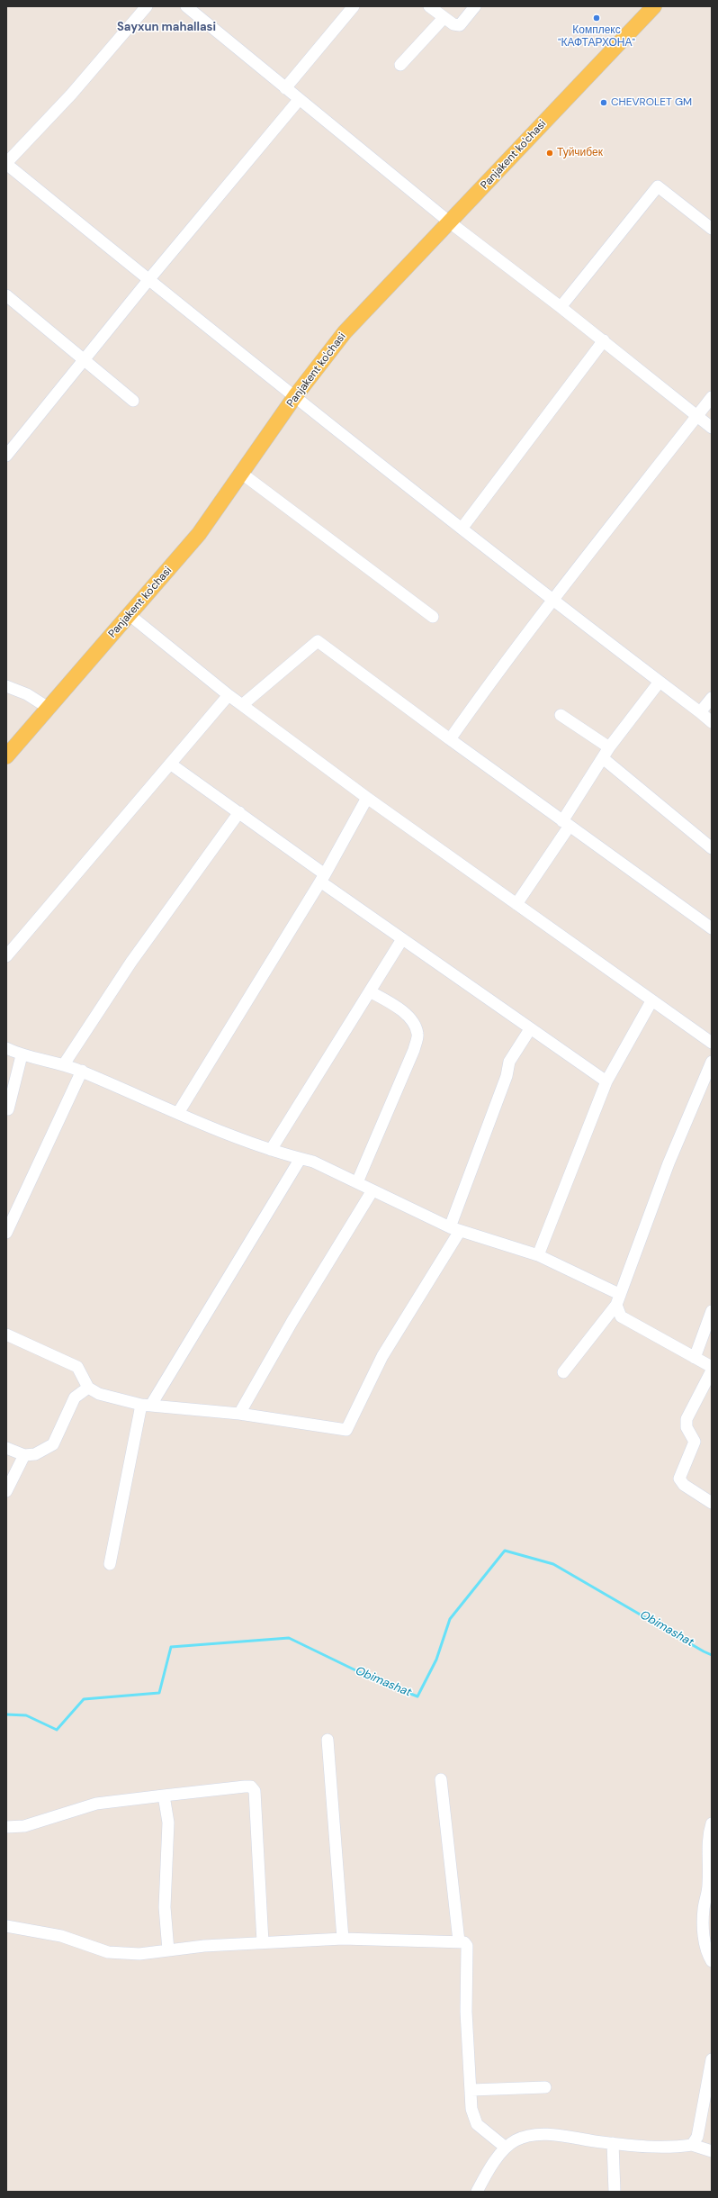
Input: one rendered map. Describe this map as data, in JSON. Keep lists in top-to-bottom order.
{
  "streets": {
    "main road": ["Panjakent ko'chasi"]
  },
  "districts": ["Sayxun mahallasi"],
  "water": ["Obimashat"],
  "places": ["Комплекс \"КАФТАРХОНА\"", "CHEVROLET GM", "Туйчибек"]
}
